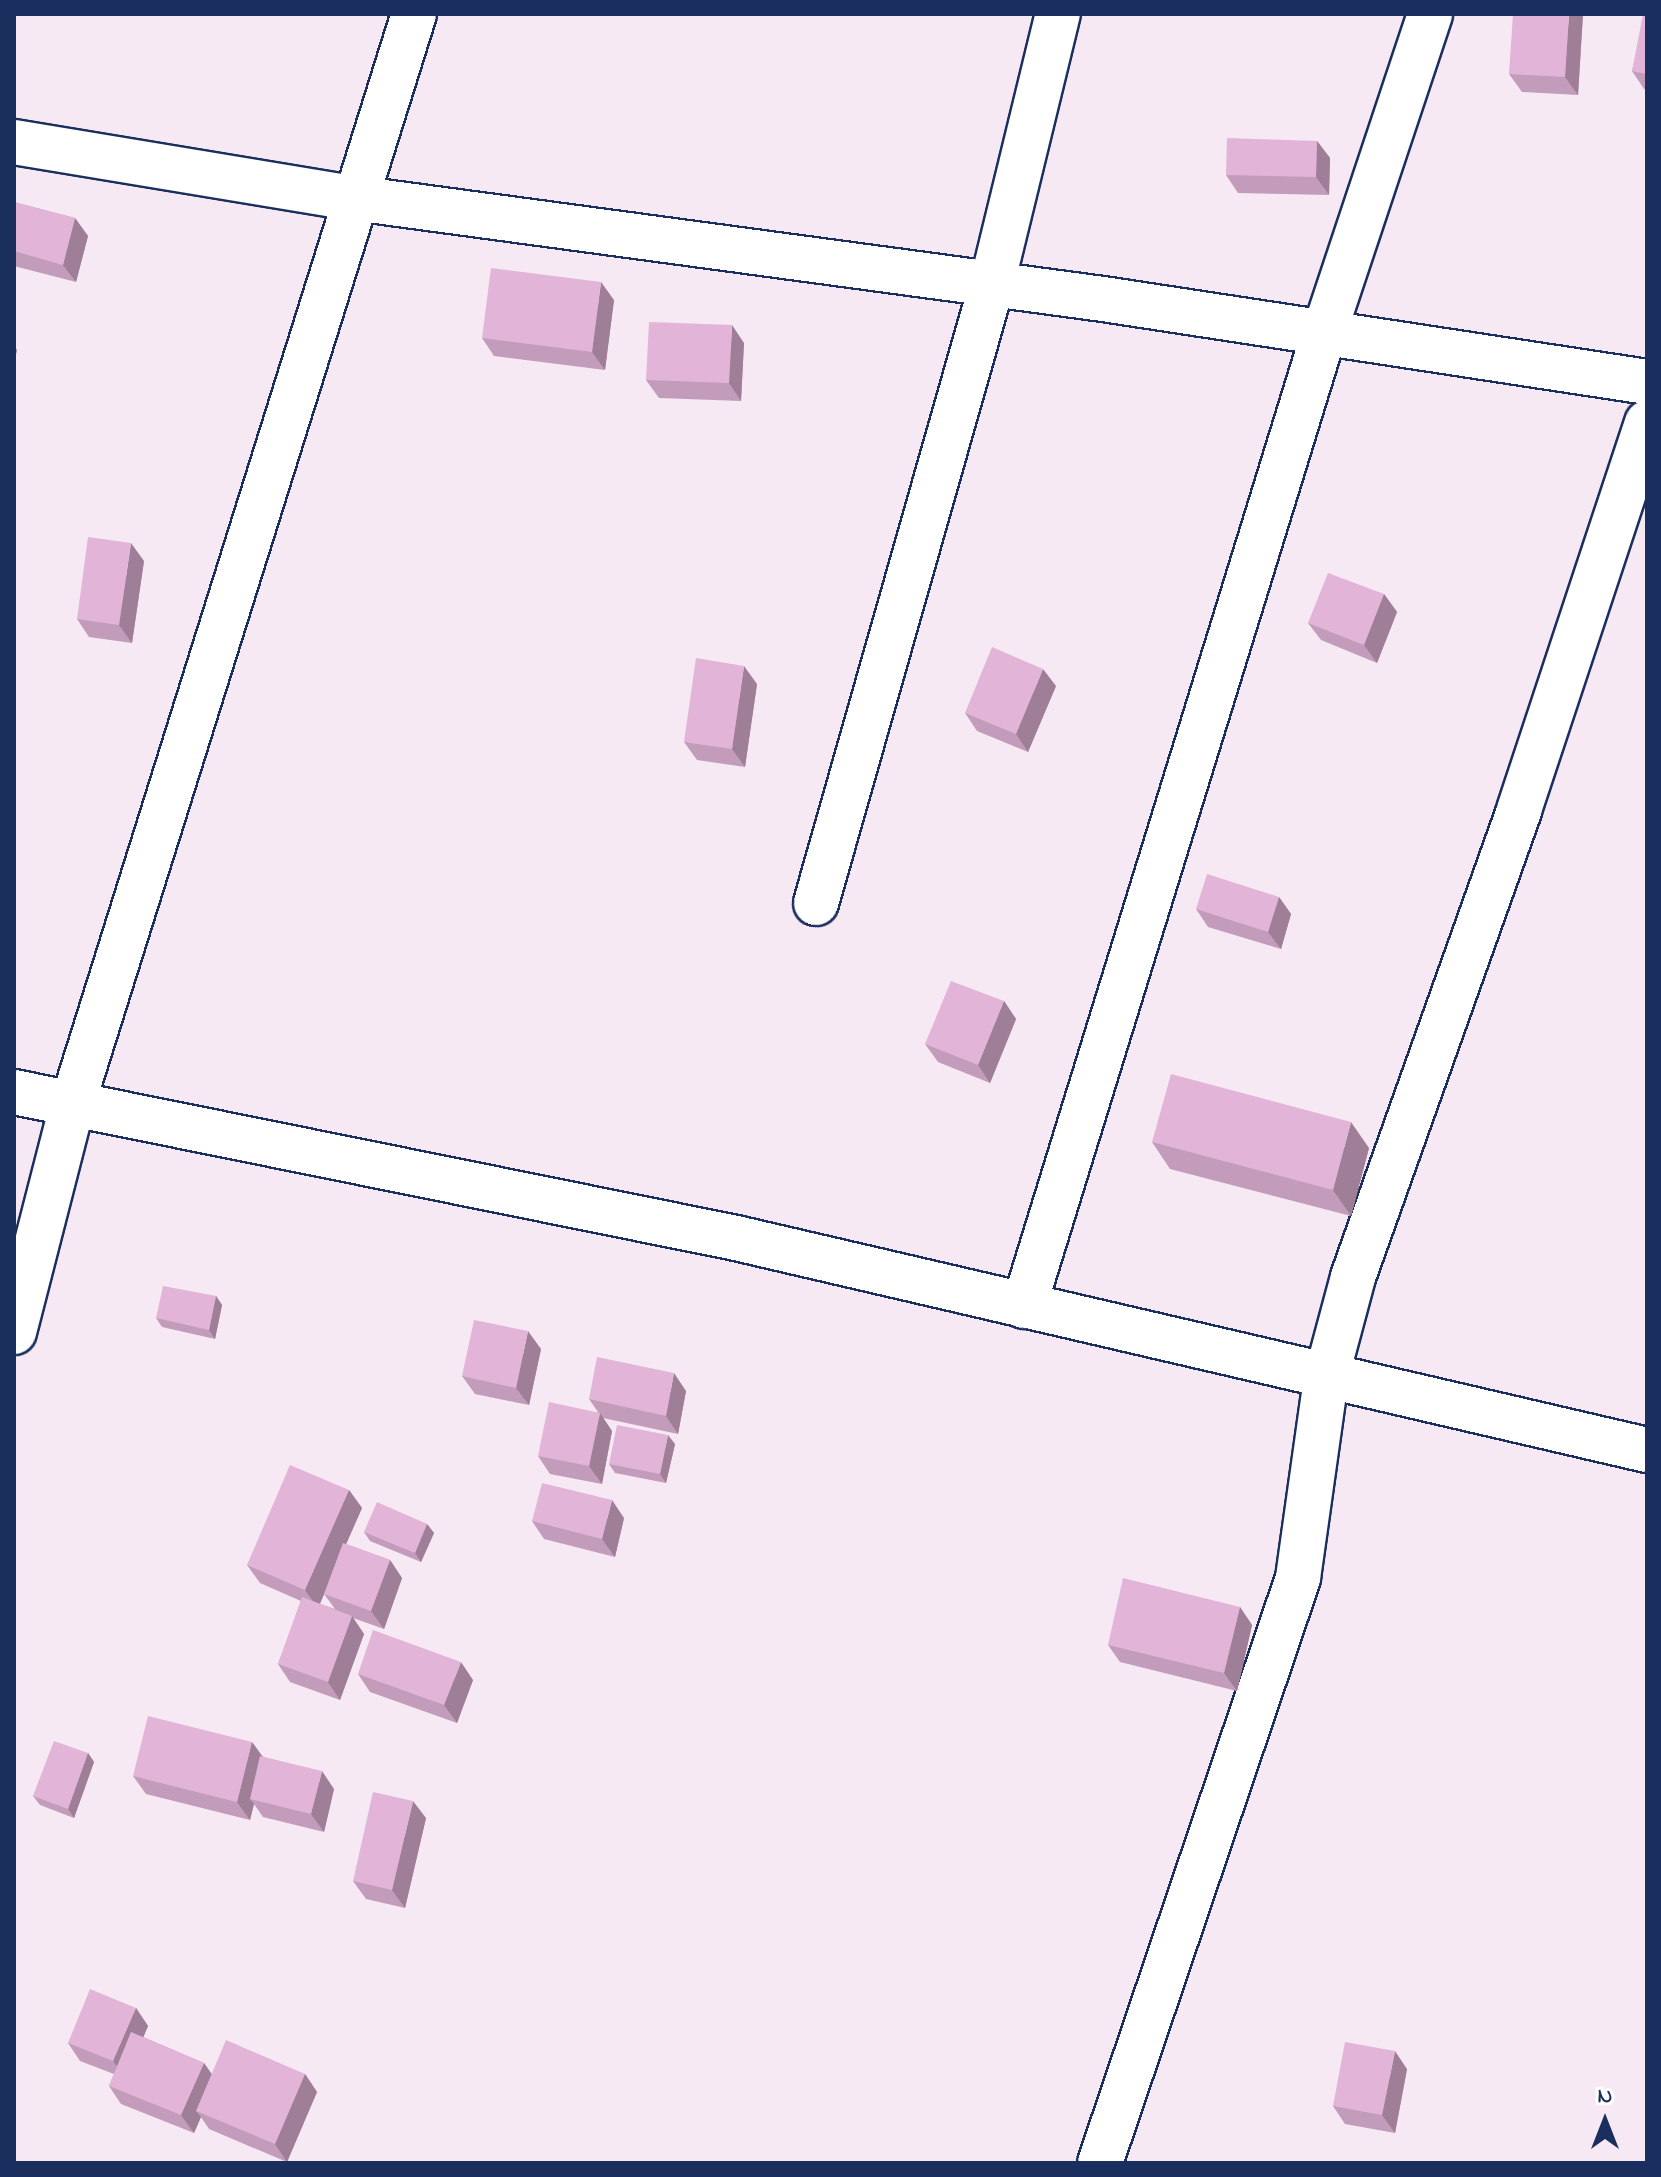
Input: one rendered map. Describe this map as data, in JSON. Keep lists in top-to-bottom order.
{
  "north": "top"
}
